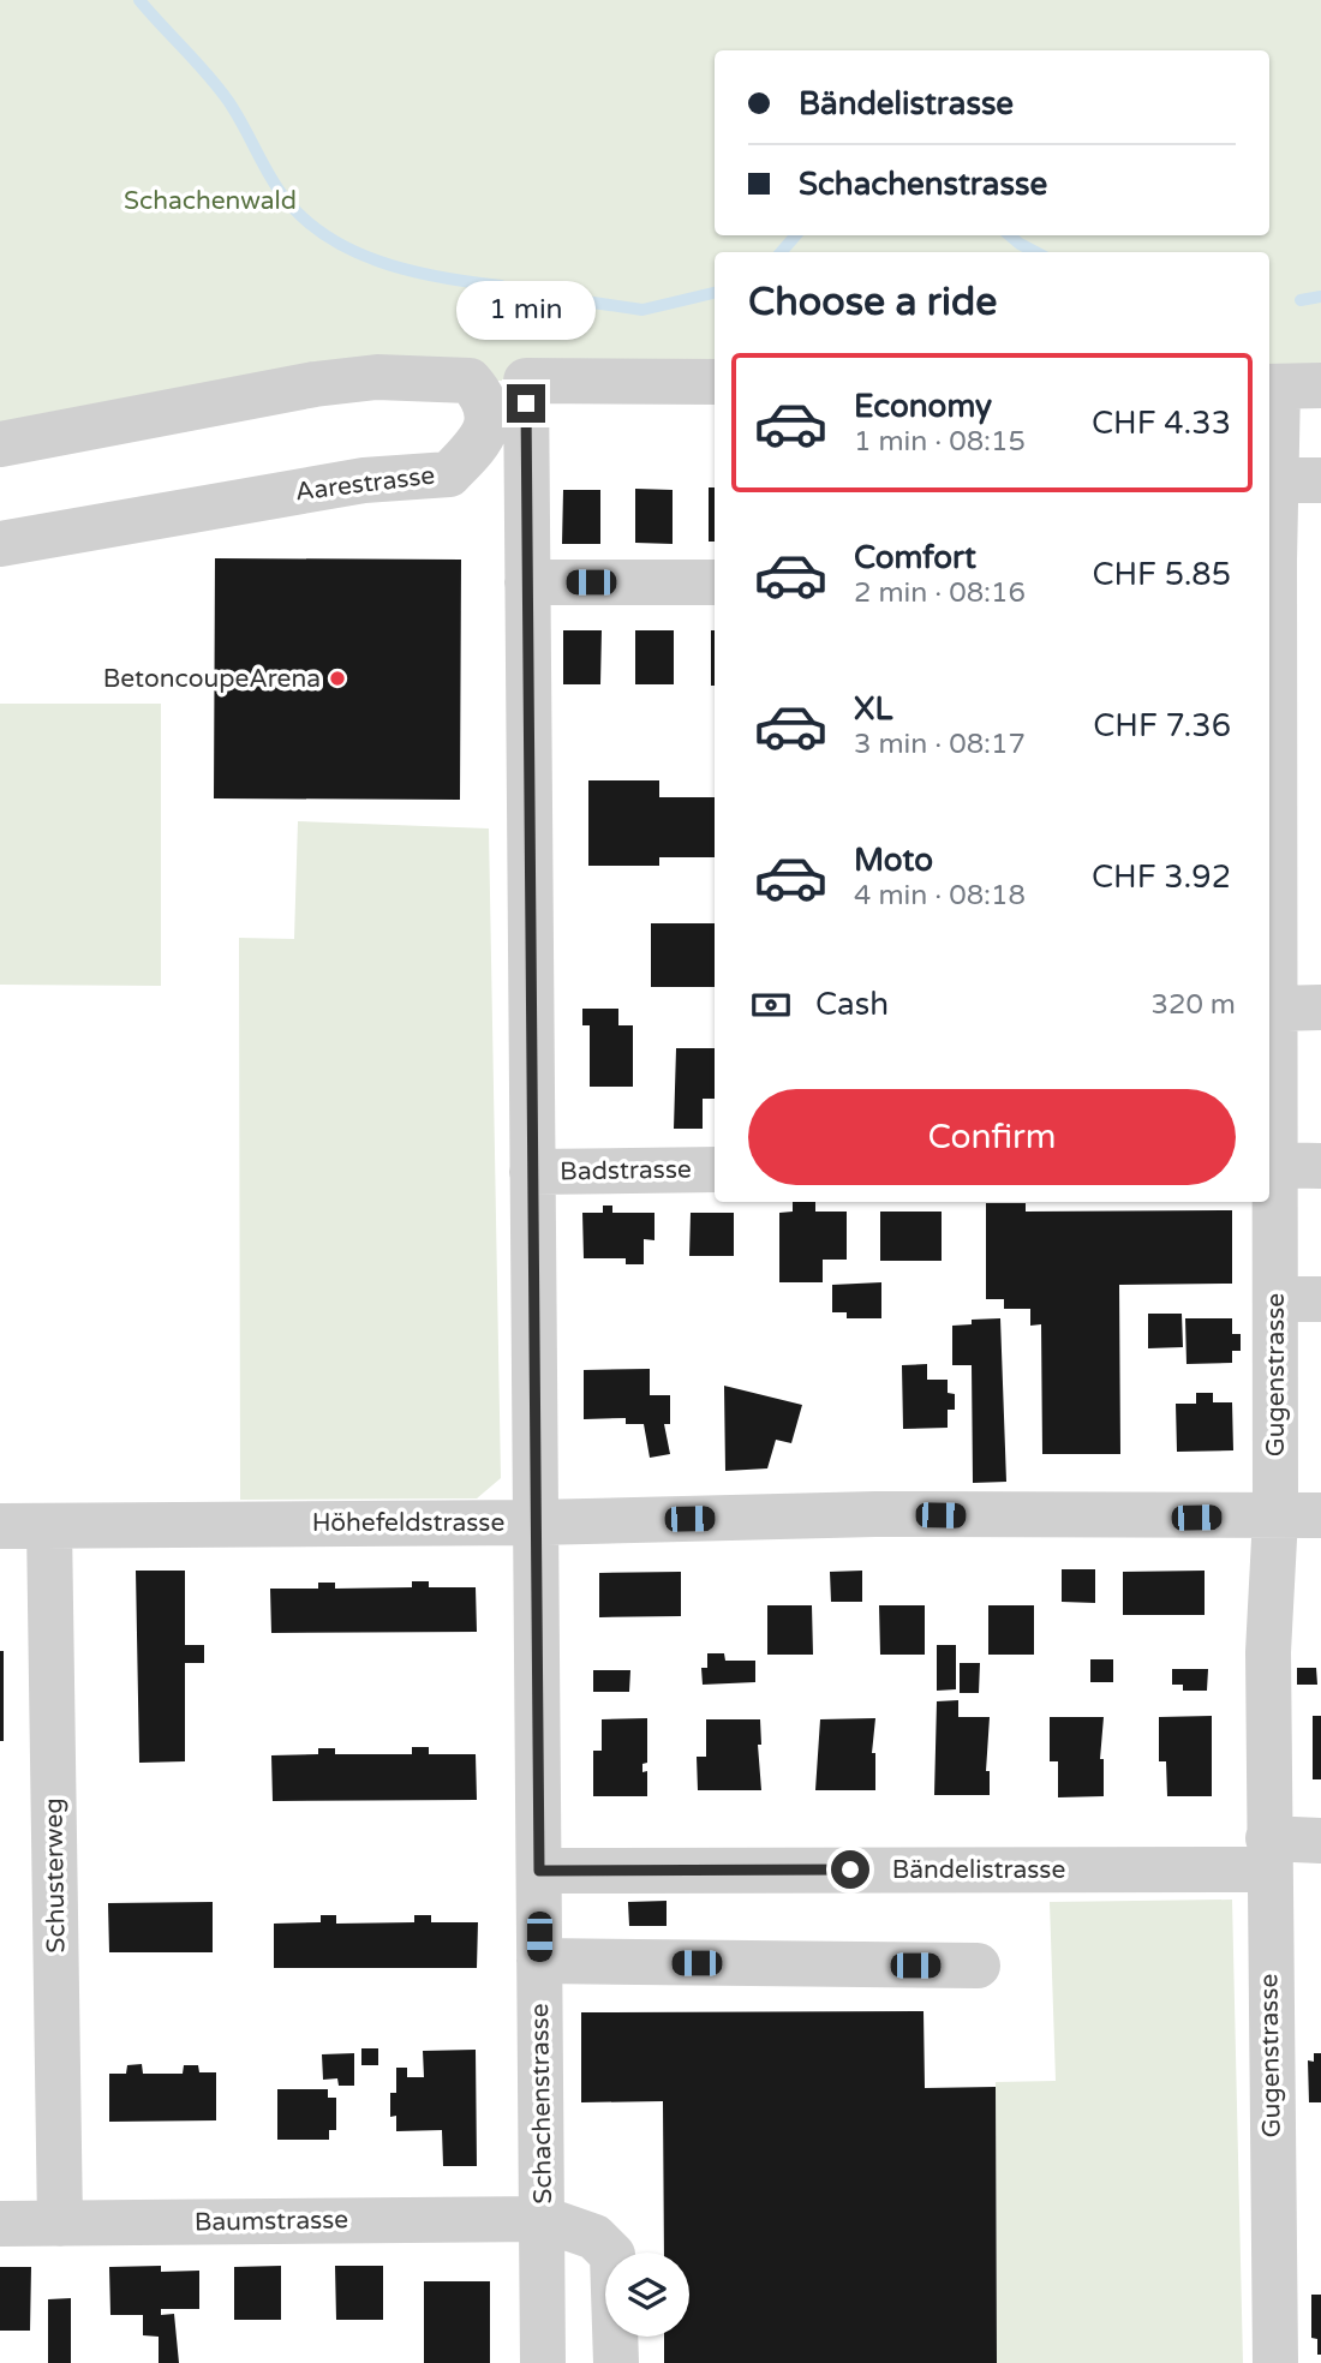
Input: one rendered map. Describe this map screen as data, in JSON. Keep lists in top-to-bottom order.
{
  "streets": {
    "street": [
      "Aarestrasse",
      "Badstrasse",
      "Gugenstrasse",
      "Höhefeldstrasse",
      "Bändelistrasse",
      "Schusterweg",
      "Schachenstrasse",
      "Baumstrasse"
    ]
  },
  "crossings": [
    ["Badstrasse", "Schachenstrasse"],
    ["Gugenstrasse", "Höhefeldstrasse"],
    ["Gugenstrasse", "Bändelistrasse"],
    ["Höhefeldstrasse", "Schusterweg"],
    ["Höhefeldstrasse", "Schachenstrasse"],
    ["Bändelistrasse", "Schachenstrasse"],
    ["Schusterweg", "Baumstrasse"],
    ["Schachenstrasse", "Baumstrasse"]
  ],
  "parks": ["Schachenwald"],
  "places": ["BetoncoupeArena"],
  "page": {
    "banner": ["Bändelistrasse", "Schachenstrasse"],
    "heading": "Choose a ride",
    "bubble": "1 min",
    "list": [
      {
        "name": "Economy",
        "note": "1 min · 08:15",
        "value": "CHF 4.33"
      },
      {
        "name": "Comfort",
        "note": "2 min · 08:16",
        "value": "CHF 5.85"
      },
      {
        "name": "XL",
        "note": "3 min · 08:17",
        "value": "CHF 7.36"
      },
      {
        "name": "Moto",
        "note": "4 min · 08:18",
        "value": "CHF 3.92"
      }
    ],
    "pay": ["Cash", "320 m"],
    "buttons": "Confirm"
  }
}
